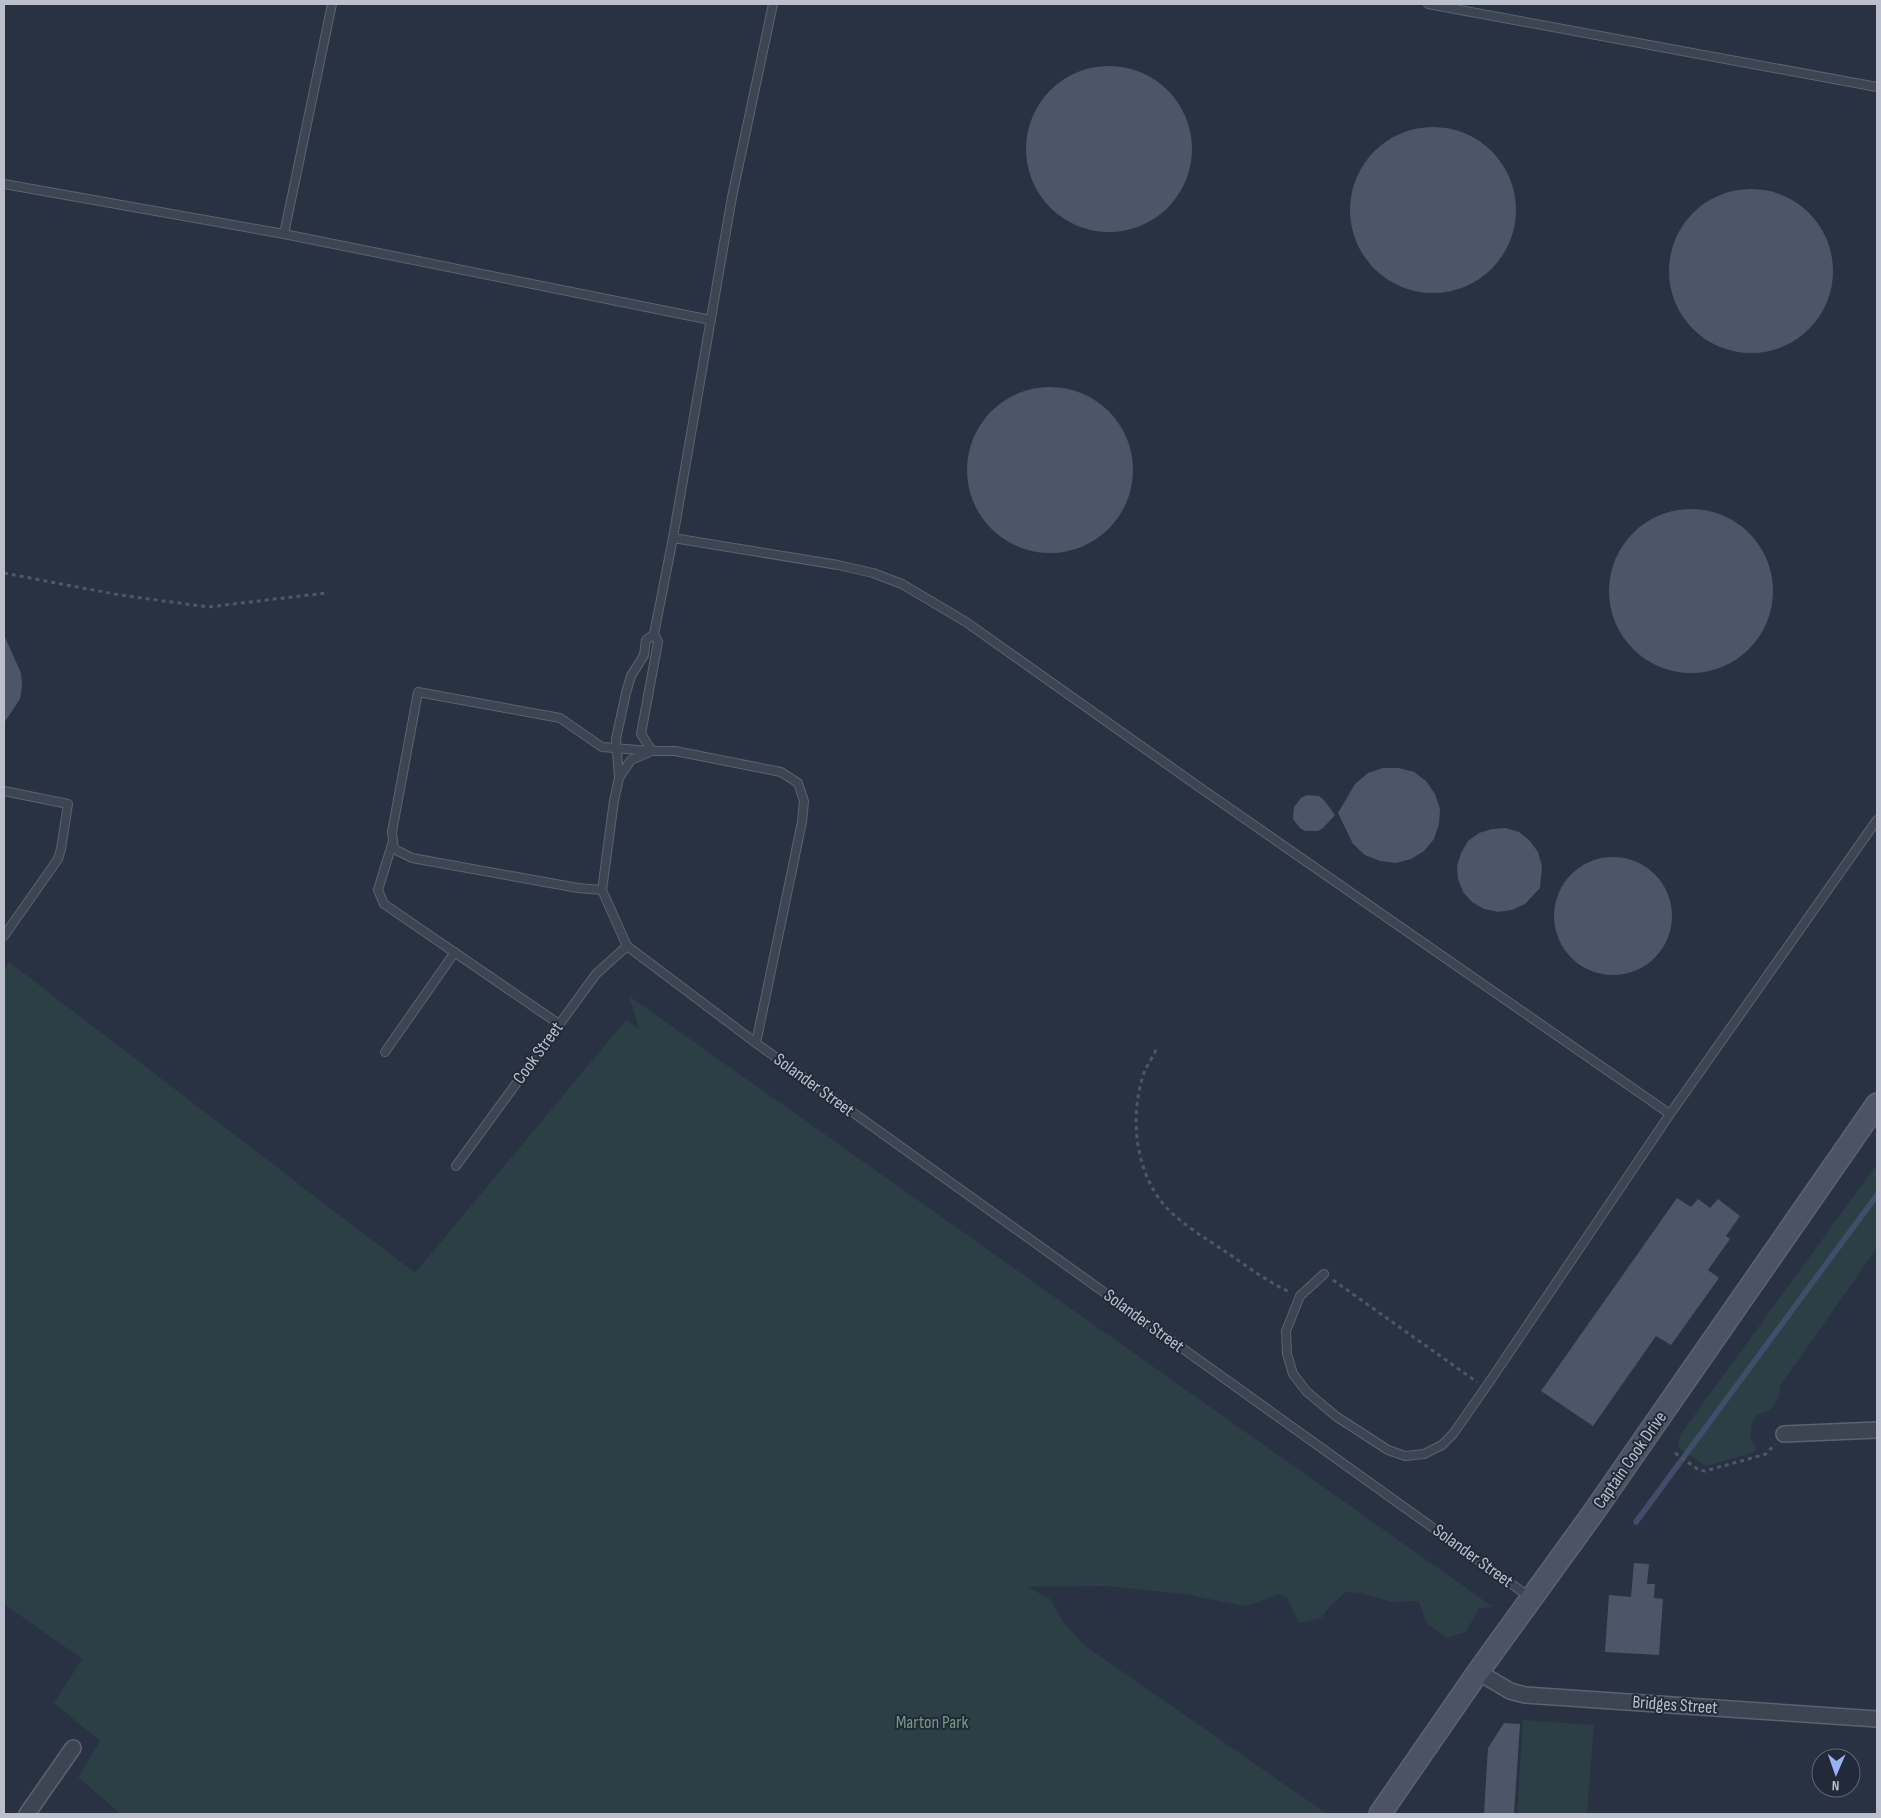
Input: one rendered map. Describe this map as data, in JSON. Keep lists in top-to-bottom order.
{
  "streets": {
    "main road": ["Captain Cook Drive"],
    "street": ["Bridges Street"],
    "lane": ["Cook Street", "Solander Street"]
  },
  "crossings": [
    ["Cook Street", "Solander Street"],
    ["Solander Street", "Captain Cook Drive"],
    ["Captain Cook Drive", "Bridges Street"]
  ],
  "parks": ["Marton Park"],
  "north": "bottom"
}
